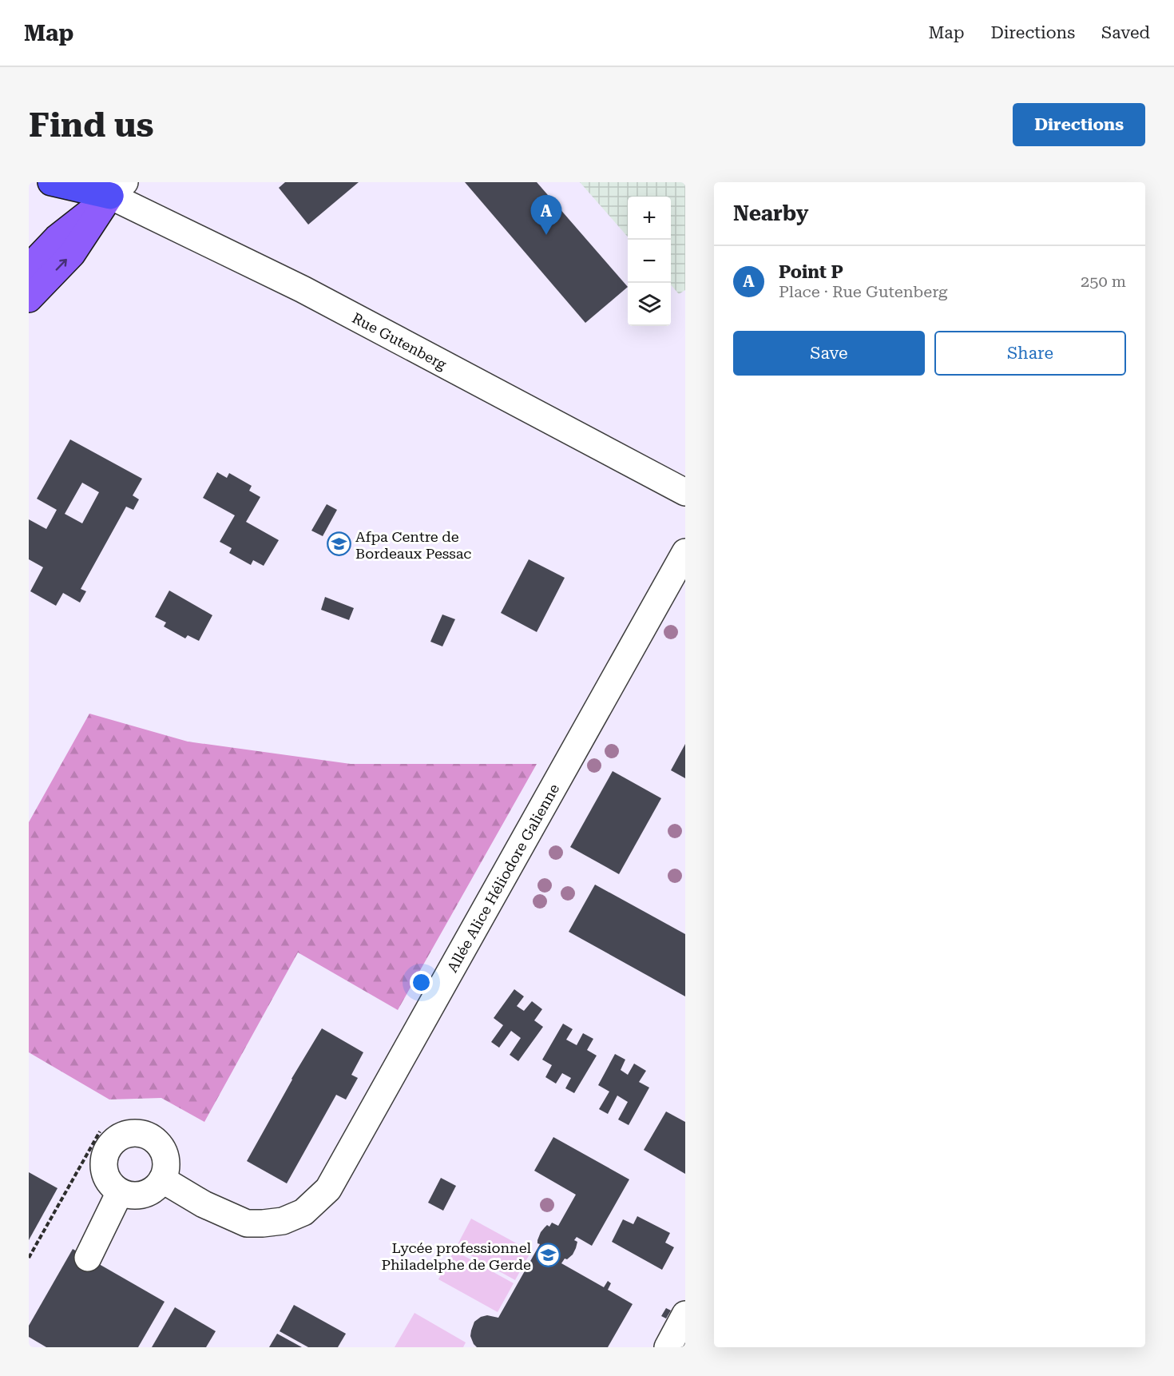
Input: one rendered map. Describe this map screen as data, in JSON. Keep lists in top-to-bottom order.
{
  "streets": {
    "street": ["Rue Gutenberg", "Allée Alice Héliodore Galienne"]
  },
  "places": {
    "school or university": ["Afpa Centre de Bordeaux Pessac", "Lycée professionnel Philadelphe de Gerde"]
  },
  "page": {
    "header": "Map",
    "nav": ["Map", "Directions", "Saved"],
    "buttons": [
      "Directions",
      ["Save", "Share"]
    ],
    "title": "Find us",
    "heading": "Nearby",
    "pins": "A",
    "map_buttons": ["+", "−"],
    "list": [
      {
        "mark": "A",
        "name": "Point P",
        "note": "Place · Rue Gutenberg",
        "value": "250 m"
      }
    ]
  }
}
